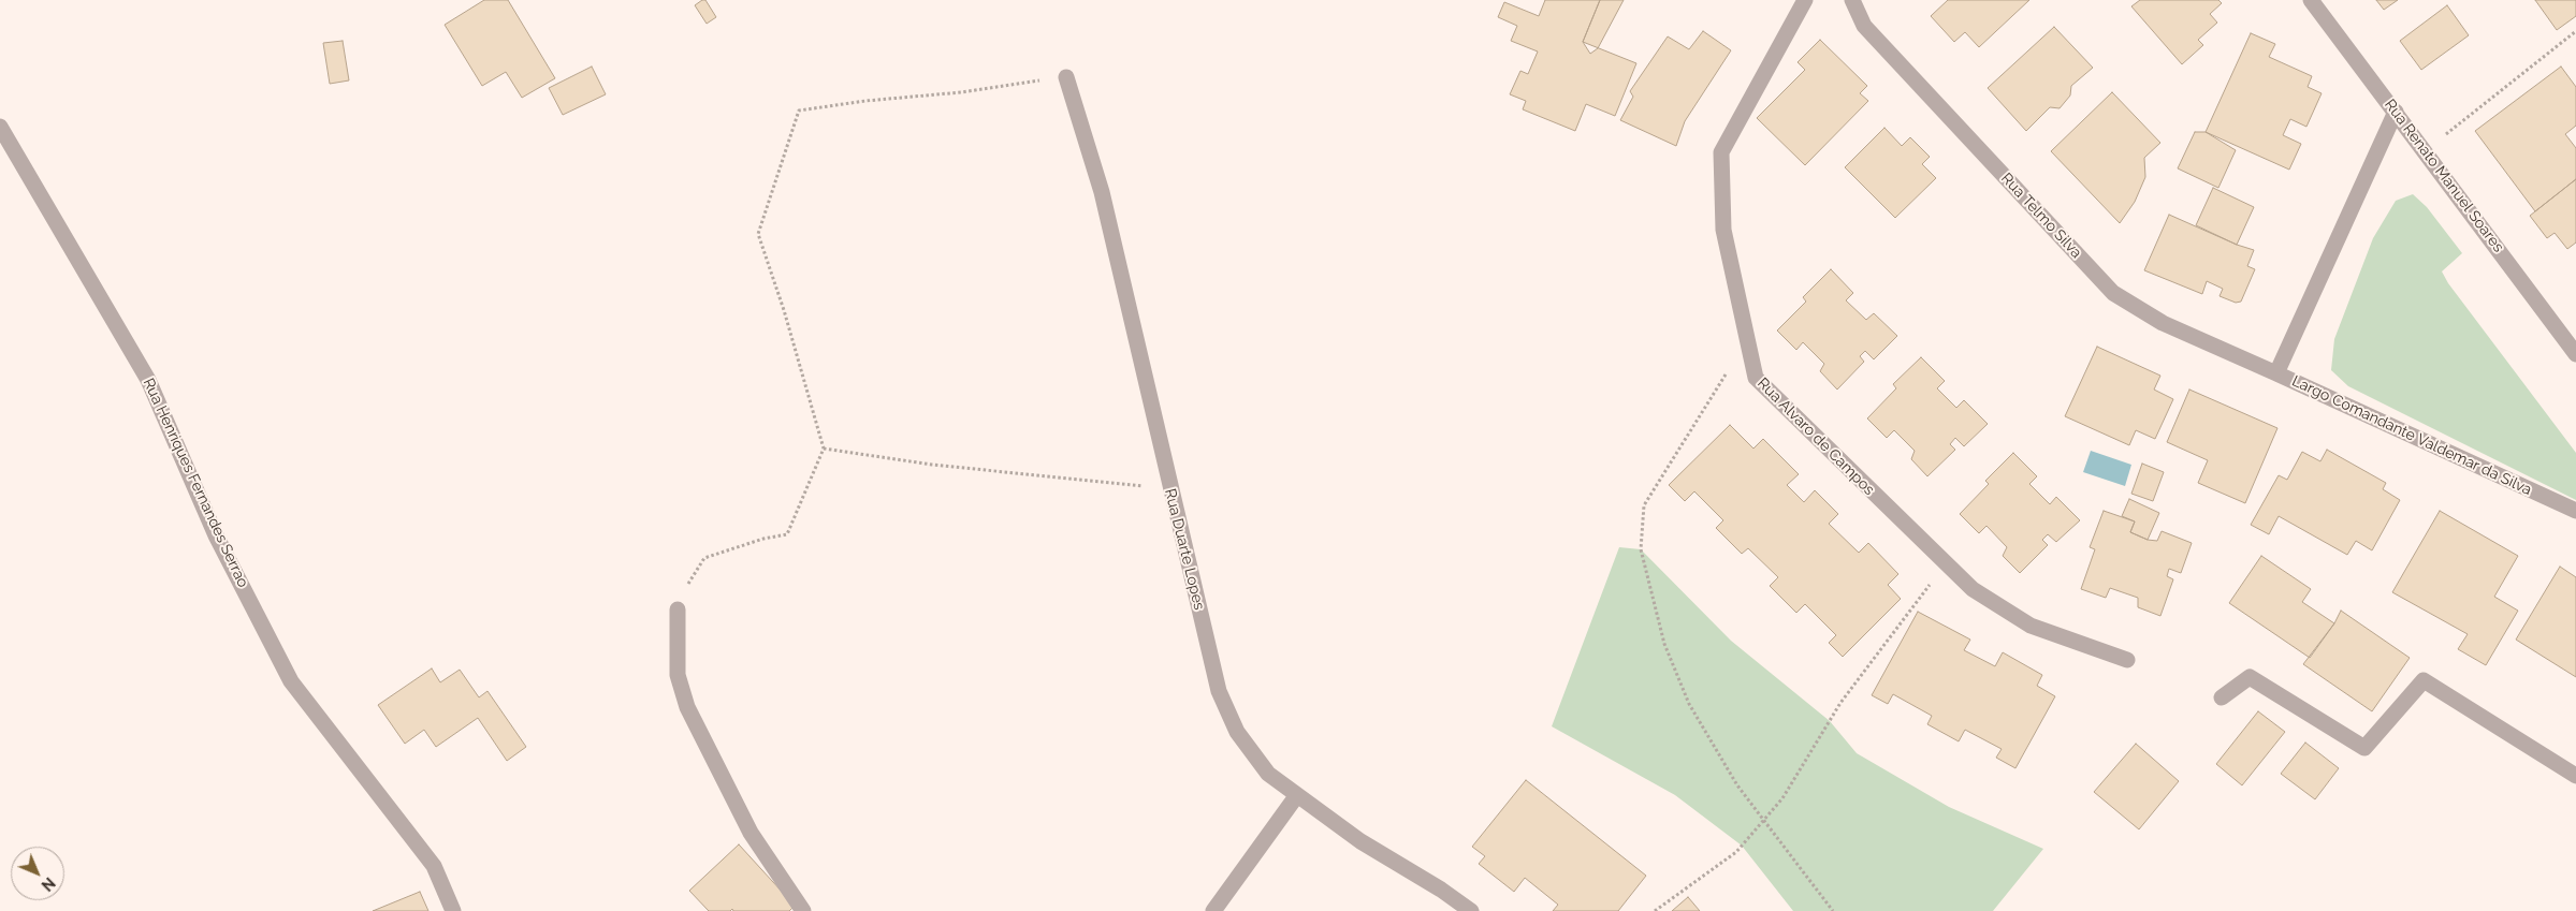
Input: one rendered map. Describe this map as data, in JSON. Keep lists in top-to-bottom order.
{
  "streets": {
    "street": [
      "Rua Renato Manuel Soares",
      "Rua Telmo Silva",
      "Largo Comandante Valdemar da Silva",
      "Rua Alvaro de Campos",
      "Rua Henriques Fernandes Serrao",
      "Rua Duarte Lopes"
    ]
  },
  "crossings": [
    ["Rua Renato Manuel Soares", "Largo Comandante Valdemar da Silva"],
    ["Rua Telmo Silva", "Largo Comandante Valdemar da Silva"]
  ],
  "north": "bottom right"
}
